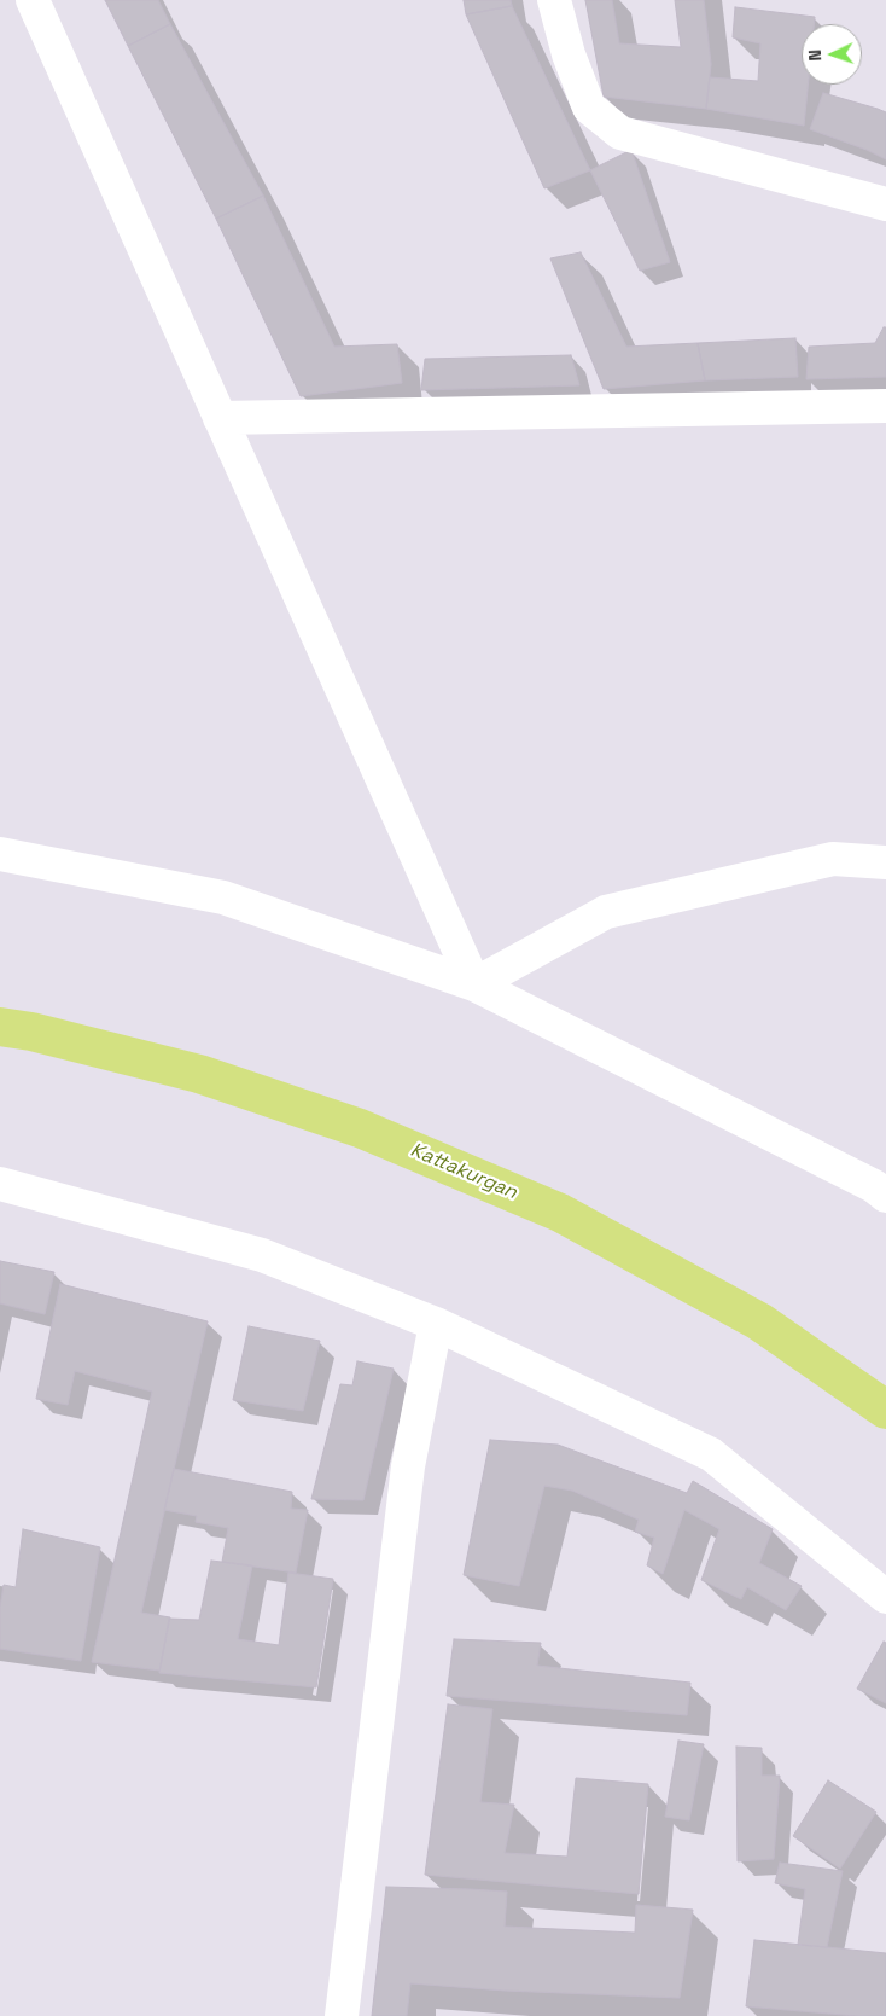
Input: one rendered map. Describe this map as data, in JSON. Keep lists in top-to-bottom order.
{
  "water": ["Kattakurgan"],
  "north": "left"
}
